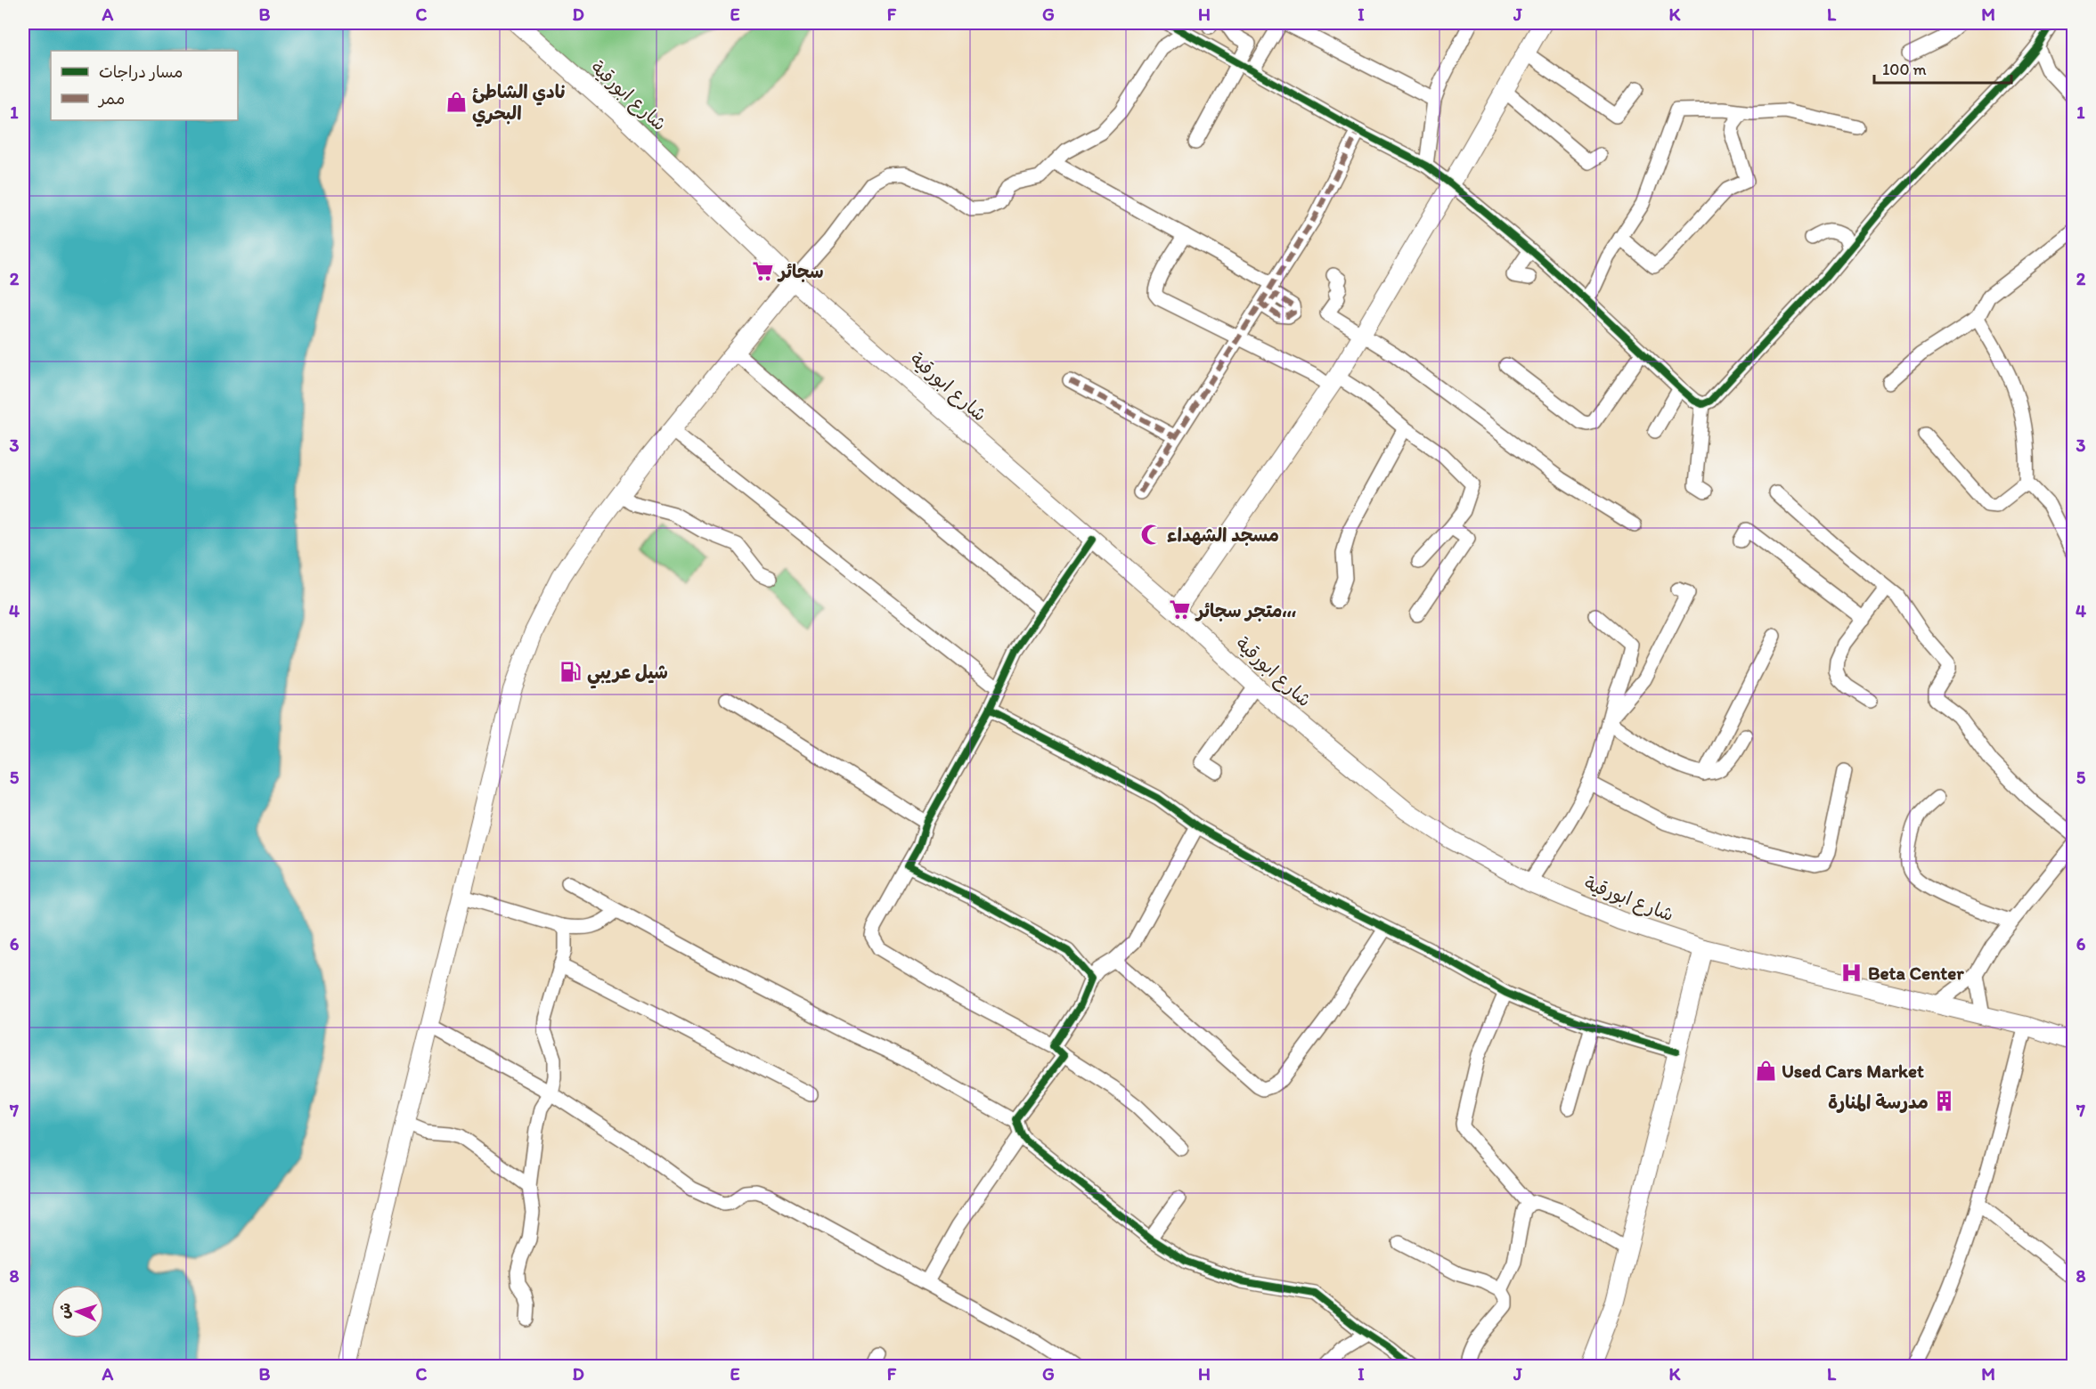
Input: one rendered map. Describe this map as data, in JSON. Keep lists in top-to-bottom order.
{
  "streets": {
    "main road": ["شارع ابورقية"]
  },
  "places": {
    "shop": ["نادي الشاطئ البحري", "Used Cars Market"],
    "supermarket": ["سجائر", "متجر سجائر،،،"],
    "mosque": ["مسجد الشهداء"],
    "fuel station": ["شيل عريبي"],
    "hospital": ["Beta Center"],
    "building": ["مدرسة المنارة"]
  },
  "legend": ["مسار دراجات", "ممر"],
  "scale_bar": "100 m",
  "north": "left",
  "grid": {
    "columns": [
      "A",
      "B",
      "C",
      "D",
      "E",
      "F",
      "G",
      "H",
      "I",
      "J",
      "K",
      "L",
      "M"
    ],
    "rows": [
      "1",
      "2",
      "3",
      "4",
      "5",
      "6",
      "7",
      "8"
    ]
  }
}
